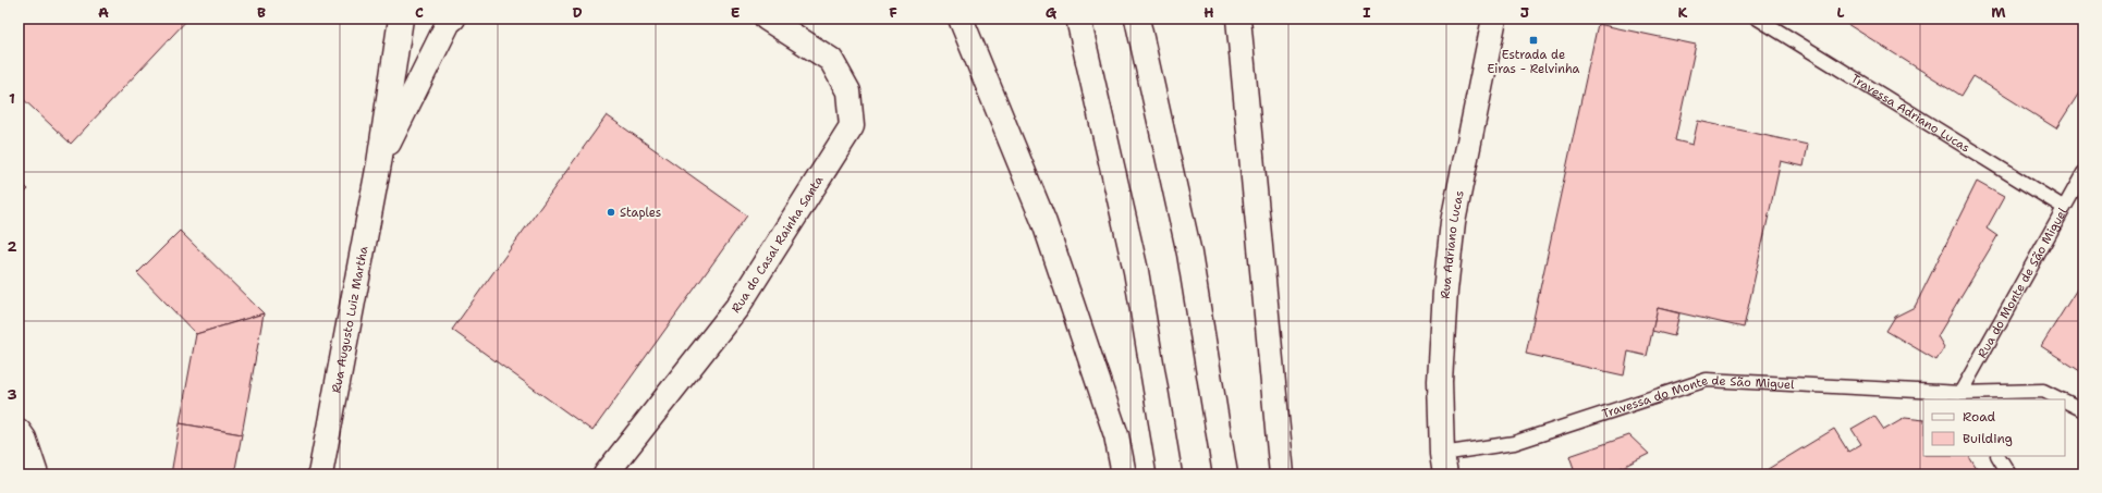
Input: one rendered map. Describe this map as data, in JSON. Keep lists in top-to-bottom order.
{
  "streets": {
    "main road": ["Rua do Casal Rainha Santa", "Rua Adriano Lucas", "Rua Augusto Luiz Martha"],
    "lane": ["Travessa Adriano Lucas", "Rua do Monte de São Miguel", "Travessa do Monte de São Miguel"]
  },
  "crossings": [
    ["Travessa Adriano Lucas", "Rua do Monte de São Miguel"],
    ["Rua Adriano Lucas", "Travessa do Monte de São Miguel"],
    ["Rua do Monte de São Miguel", "Travessa do Monte de São Miguel"]
  ],
  "places": {
    "transit": ["Estrada de Eiras - Relvinha"],
    "other": ["Staples"]
  },
  "legend": ["Road", "Building"],
  "grid": {
    "columns": [
      "A",
      "B",
      "C",
      "D",
      "E",
      "F",
      "G",
      "H",
      "I",
      "J",
      "K",
      "L",
      "M"
    ],
    "rows": ["1", "2", "3"]
  }
}
